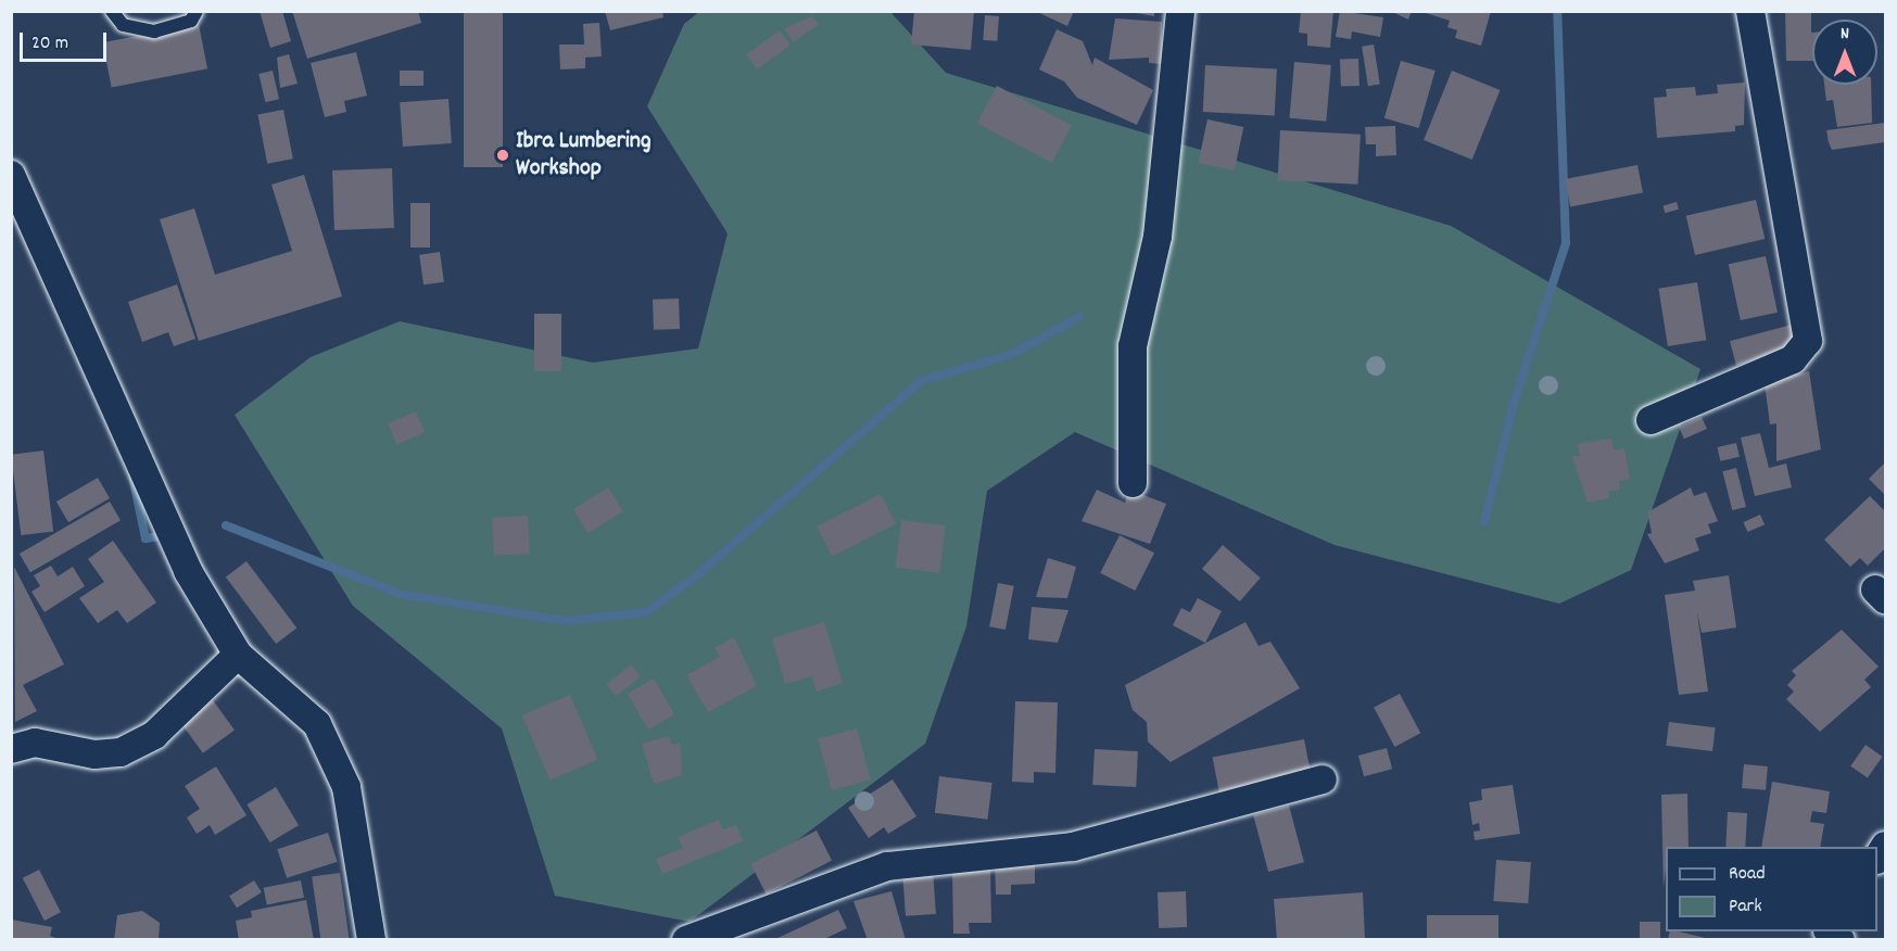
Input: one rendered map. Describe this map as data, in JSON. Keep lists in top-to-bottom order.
{
  "places": ["Ibra Lumbering Workshop"],
  "legend": ["Road", "Park"],
  "scale_bar": "20 m",
  "north": "top"
}
